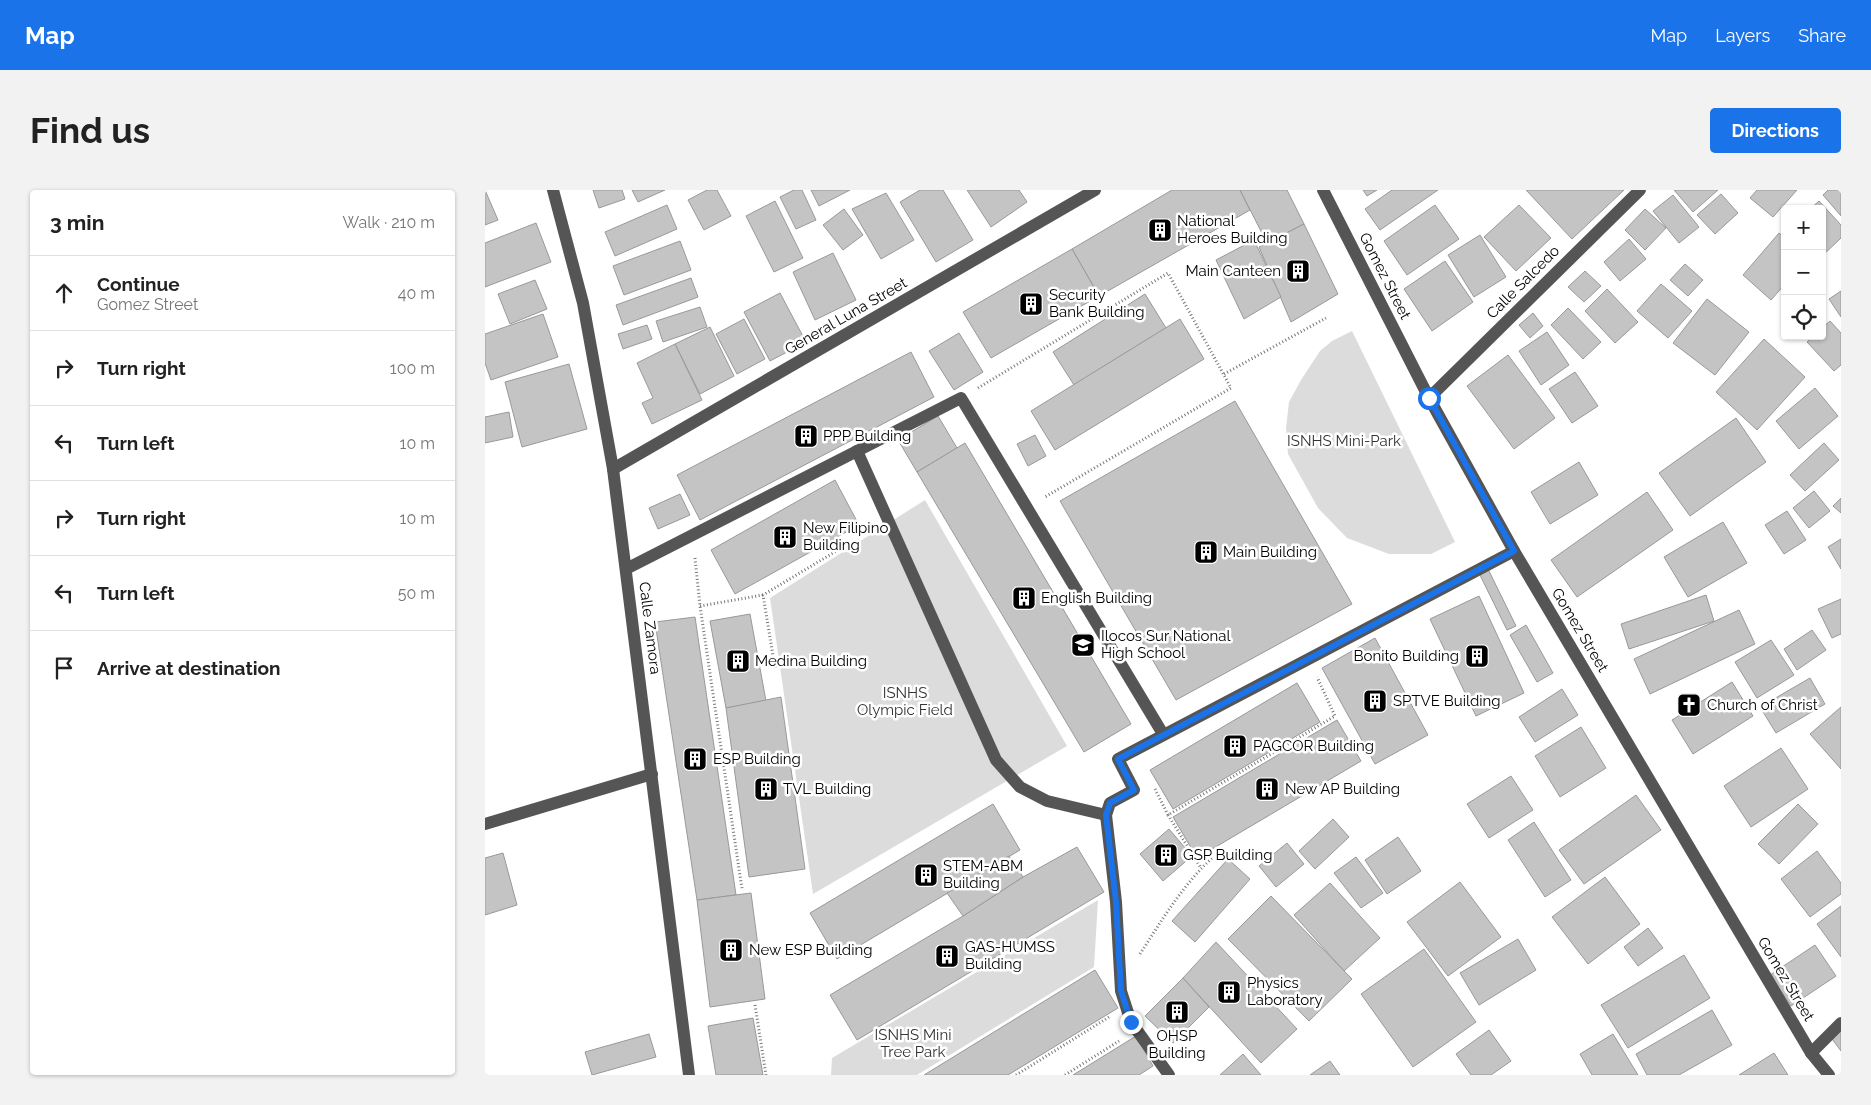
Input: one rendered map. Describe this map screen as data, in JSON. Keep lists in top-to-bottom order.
{
  "streets": {
    "street": [
      "Gomez Street",
      "Calle Salcedo",
      "General Luna Street",
      "Calle Zamora"
    ]
  },
  "crossings": [
    ["Gomez Street", "Calle Salcedo"],
    ["General Luna Street", "Calle Zamora"]
  ],
  "parks": ["ISNHS Mini-Park", "ISNHS Olympic Field", "ISNHS Mini Tree Park"],
  "places": {
    "building": [
      "National Heroes Building",
      "Main Canteen",
      "Security Bank Building",
      "PPP Building",
      "New Filipino Building",
      "Main Building",
      "English Building",
      "Bonito Building",
      "Medina Building",
      "SPTVE Building",
      "PAGCOR Building",
      "ESP Building",
      "TVL Building",
      "New AP Building",
      "GSP Building",
      "STEM-ABM Building",
      "New ESP Building",
      "GAS-HUMSS Building",
      "Physics Laboratory",
      "OHSP Building"
    ],
    "school or university": ["Ilocos Sur National High School"],
    "church": ["Church of Christ"]
  },
  "page": {
    "header": "Map",
    "nav": ["Map", "Layers", "Share"],
    "buttons": "Directions",
    "title": "Find us",
    "heading": ["3 min", "Walk · 210 m"],
    "map_buttons": ["+", "−"],
    "list": [
      ["Continue", "Gomez Street", "40 m"],
      ["Turn right", "100 m"],
      ["Turn left", "10 m"],
      ["Turn right", "10 m"],
      ["Turn left", "50 m"],
      "Arrive at destination"
    ]
  }
}
